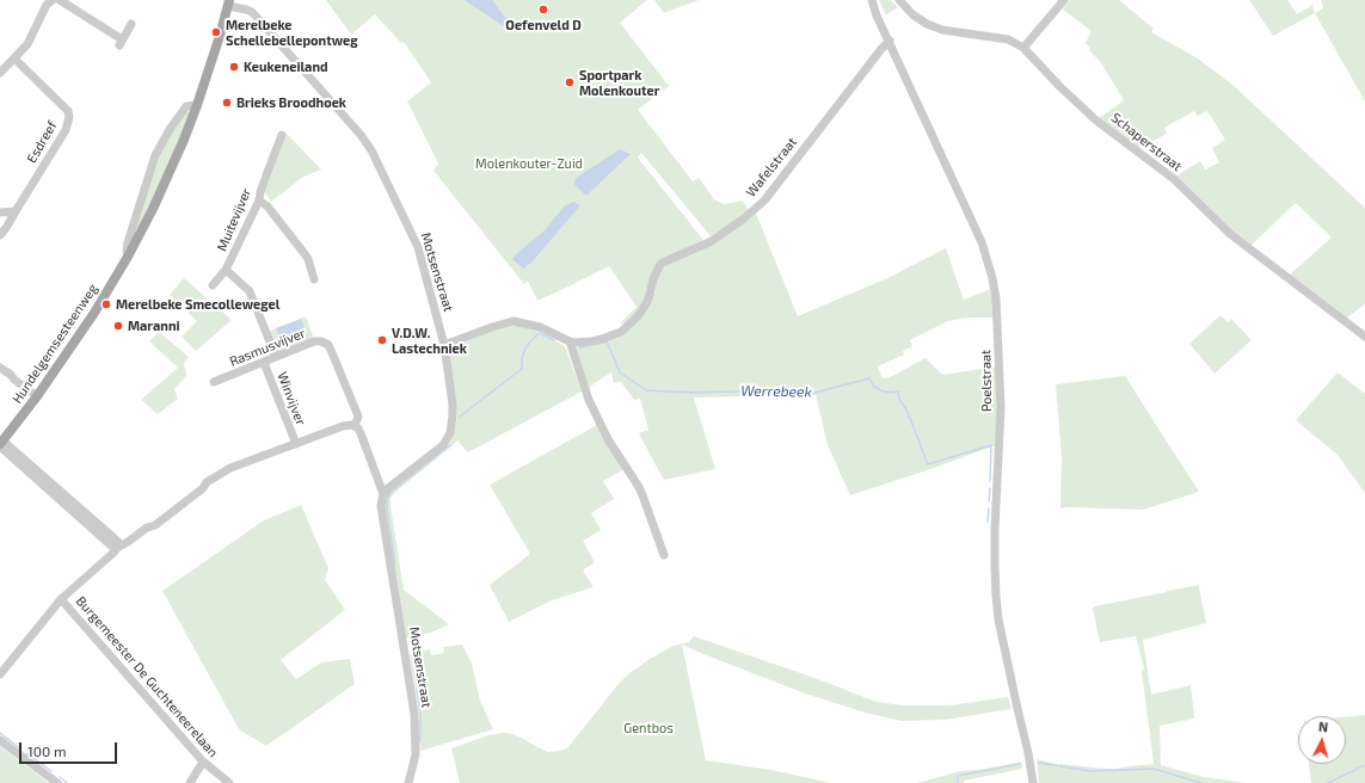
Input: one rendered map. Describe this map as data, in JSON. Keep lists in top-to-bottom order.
{
  "streets": {
    "main road": ["Hundelgemsesteenweg"],
    "street": [
      "Esdreef",
      "Schaperstraat",
      "Wafelstraat",
      "Muitevijver",
      "Motsenstraat",
      "Rasmusvijver",
      "Poelstraat",
      "Winvijver",
      "Burgemeester De Guchteneerelaan"
    ]
  },
  "crossings": [
    ["Wafelstraat", "Motsenstraat"],
    ["Wafelstraat", "Poelstraat"],
    ["Motsenstraat", "Hundelgemsesteenweg"],
    ["Rasmusvijver", "Winvijver"],
    ["Rasmusvijver", "Burgemeester De Guchteneerelaan"],
    ["Winvijver", "Burgemeester De Guchteneerelaan"]
  ],
  "water": ["Werrebeek"],
  "parks": ["Molenkouter-Zuid", "Gentbos"],
  "places": [
    "Oefenveld D",
    "Merelbeke Schellebellepontweg",
    "Keukeneiland",
    "Sportpark Molenkouter",
    "Brieks Broodhoek",
    "Merelbeke Smecollewegel",
    "Maranni",
    "V.D.W. Lastechniek"
  ],
  "scale_bar": "100 m",
  "north": "top"
}
